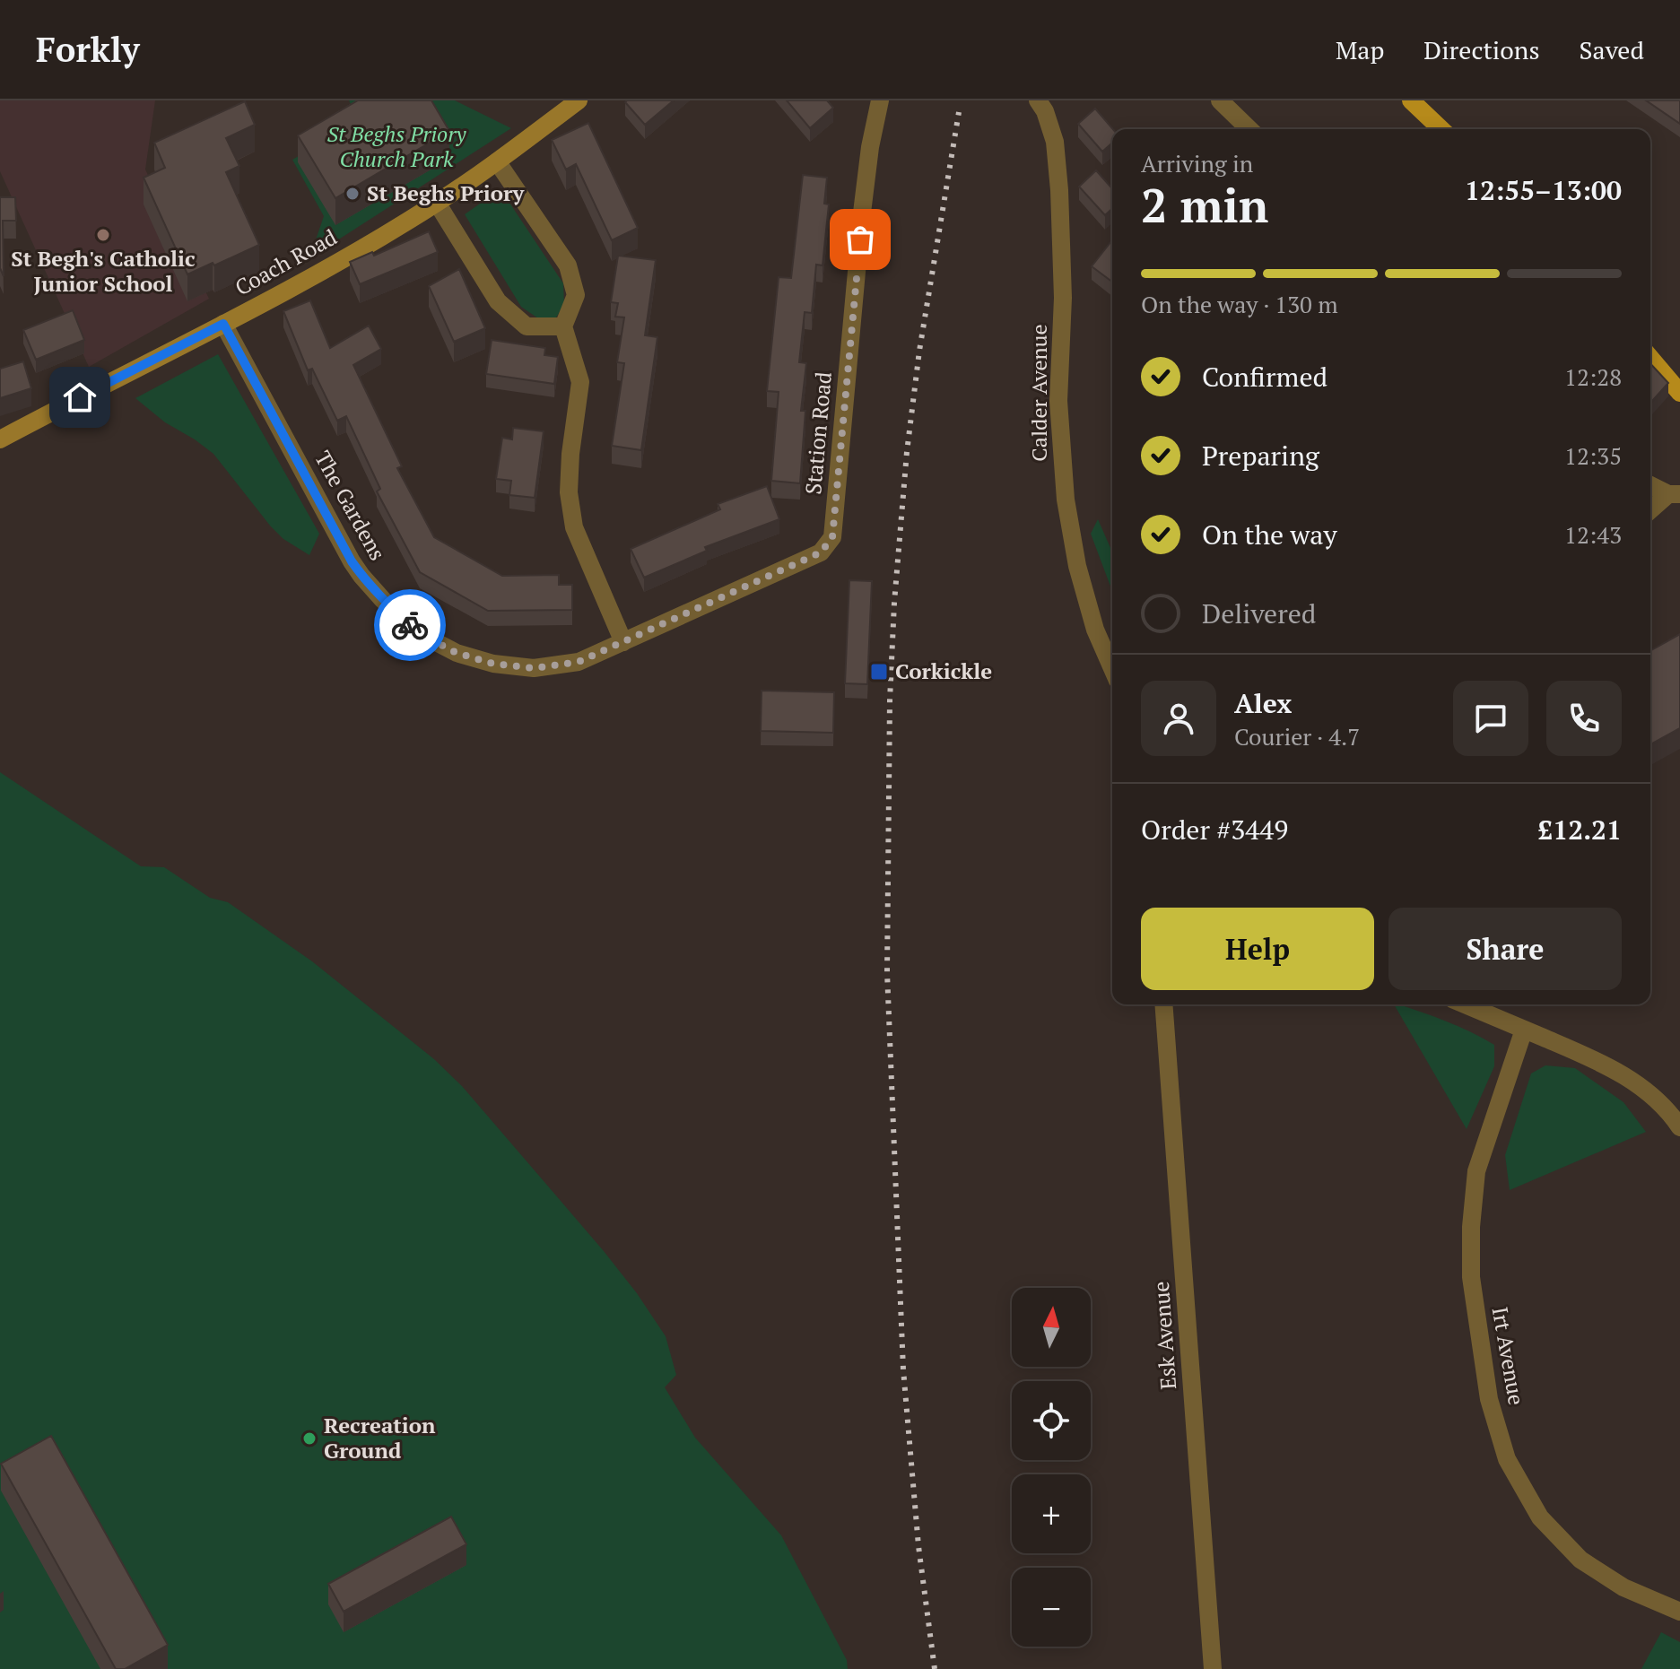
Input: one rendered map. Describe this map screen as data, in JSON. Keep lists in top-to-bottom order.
{
  "streets": {
    "street": [
      "Coach Road",
      "Calder Avenue",
      "Station Road",
      "The Gardens",
      "Esk Avenue",
      "Irt Avenue"
    ]
  },
  "crossings": [
    ["Coach Road", "The Gardens"],
    ["Station Road", "The Gardens"]
  ],
  "parks": ["St Beghs Priory Church Park"],
  "places": {
    "other": ["St Beghs Priory", "St Begh's Catholic Junior School", "Recreation Ground"],
    "transit": ["Corkickle"]
  },
  "north": "top",
  "page": {
    "header": "Forkly",
    "nav": ["Map", "Directions", "Saved"],
    "heading": ["2 min", "Arriving in", "12:55–13:00"],
    "panel": [
      "Alex",
      "Courier · 4.7",
      "Order #3449",
      "£12.21"
    ],
    "bar": "On the way · 130 m",
    "list": [
      ["Confirmed", "12:28"],
      ["Preparing", "12:35"],
      ["On the way", "12:43"],
      "Delivered"
    ],
    "buttons": ["Help", "Share"],
    "map_buttons": ["+", "−"]
  }
}
